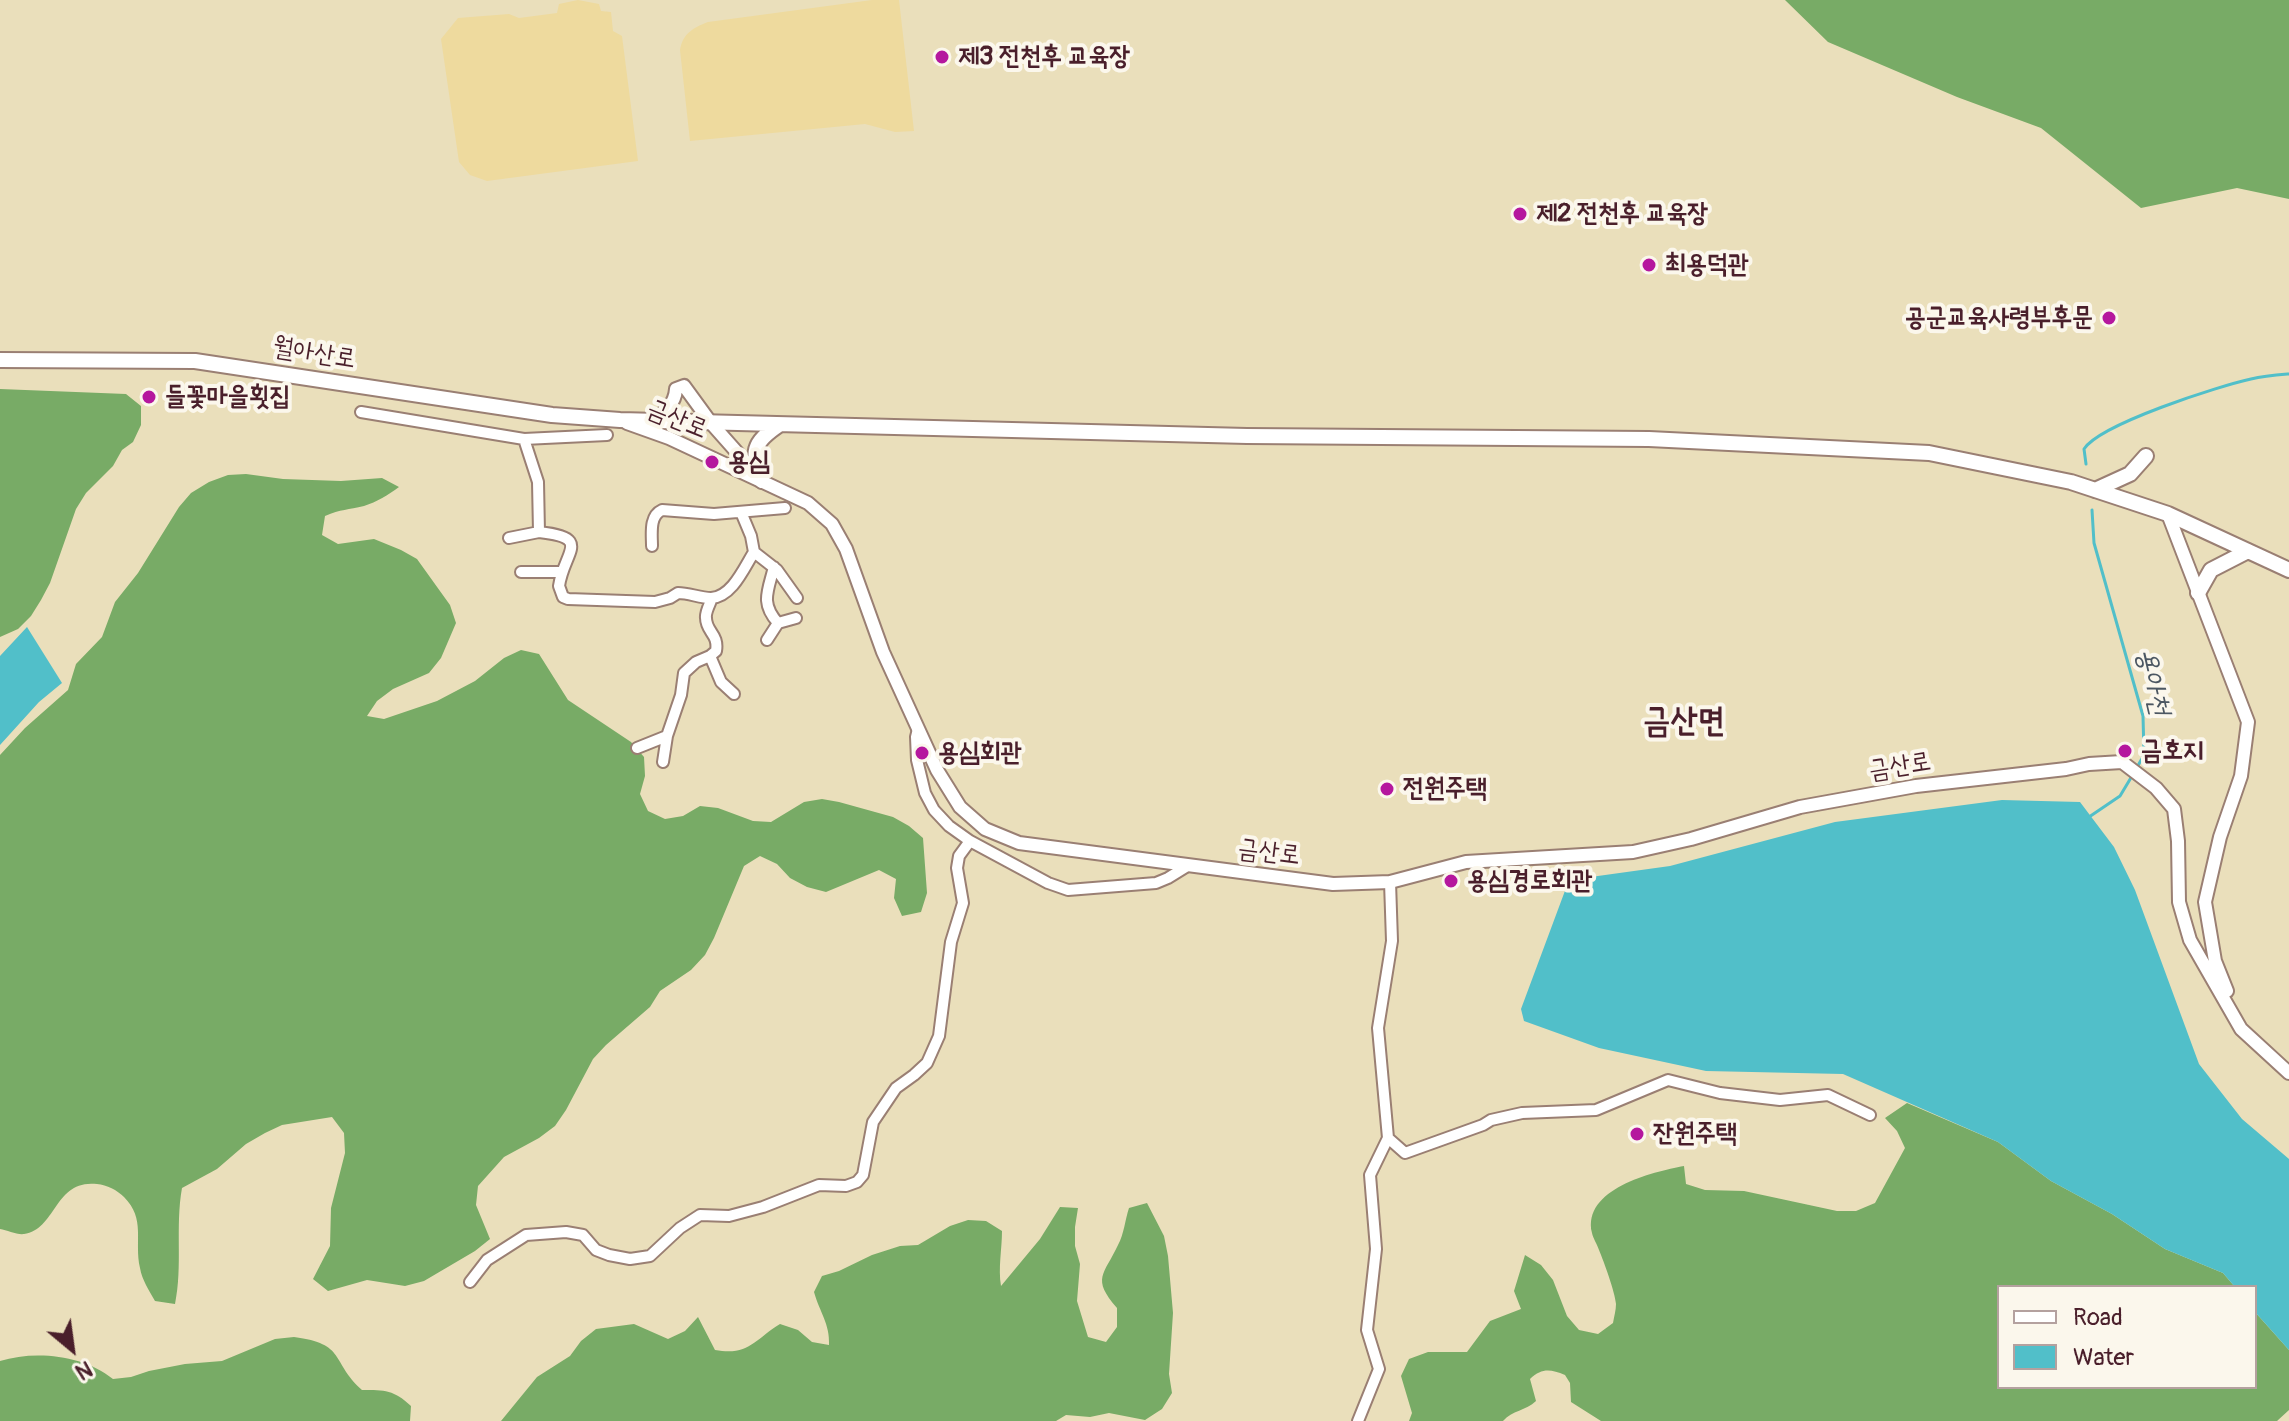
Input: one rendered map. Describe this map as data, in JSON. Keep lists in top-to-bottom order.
{
  "streets": {
    "main road": ["월아산로"],
    "street": ["금산로"]
  },
  "crossings": [
    ["월아산로", "금산로"]
  ],
  "districts": ["금산면"],
  "water": ["용아천"],
  "places": [
    "제3 전천후 교육장",
    "제2 전천후 교육장",
    "최용덕관",
    "공군교육사령부후문",
    "들꽃마을횟집",
    "용심",
    "금호지",
    "용심회관",
    "전원주택",
    "용심경로회관",
    "잔원주택"
  ],
  "legend": ["Road", "Water"],
  "north": "bottom right"
}
